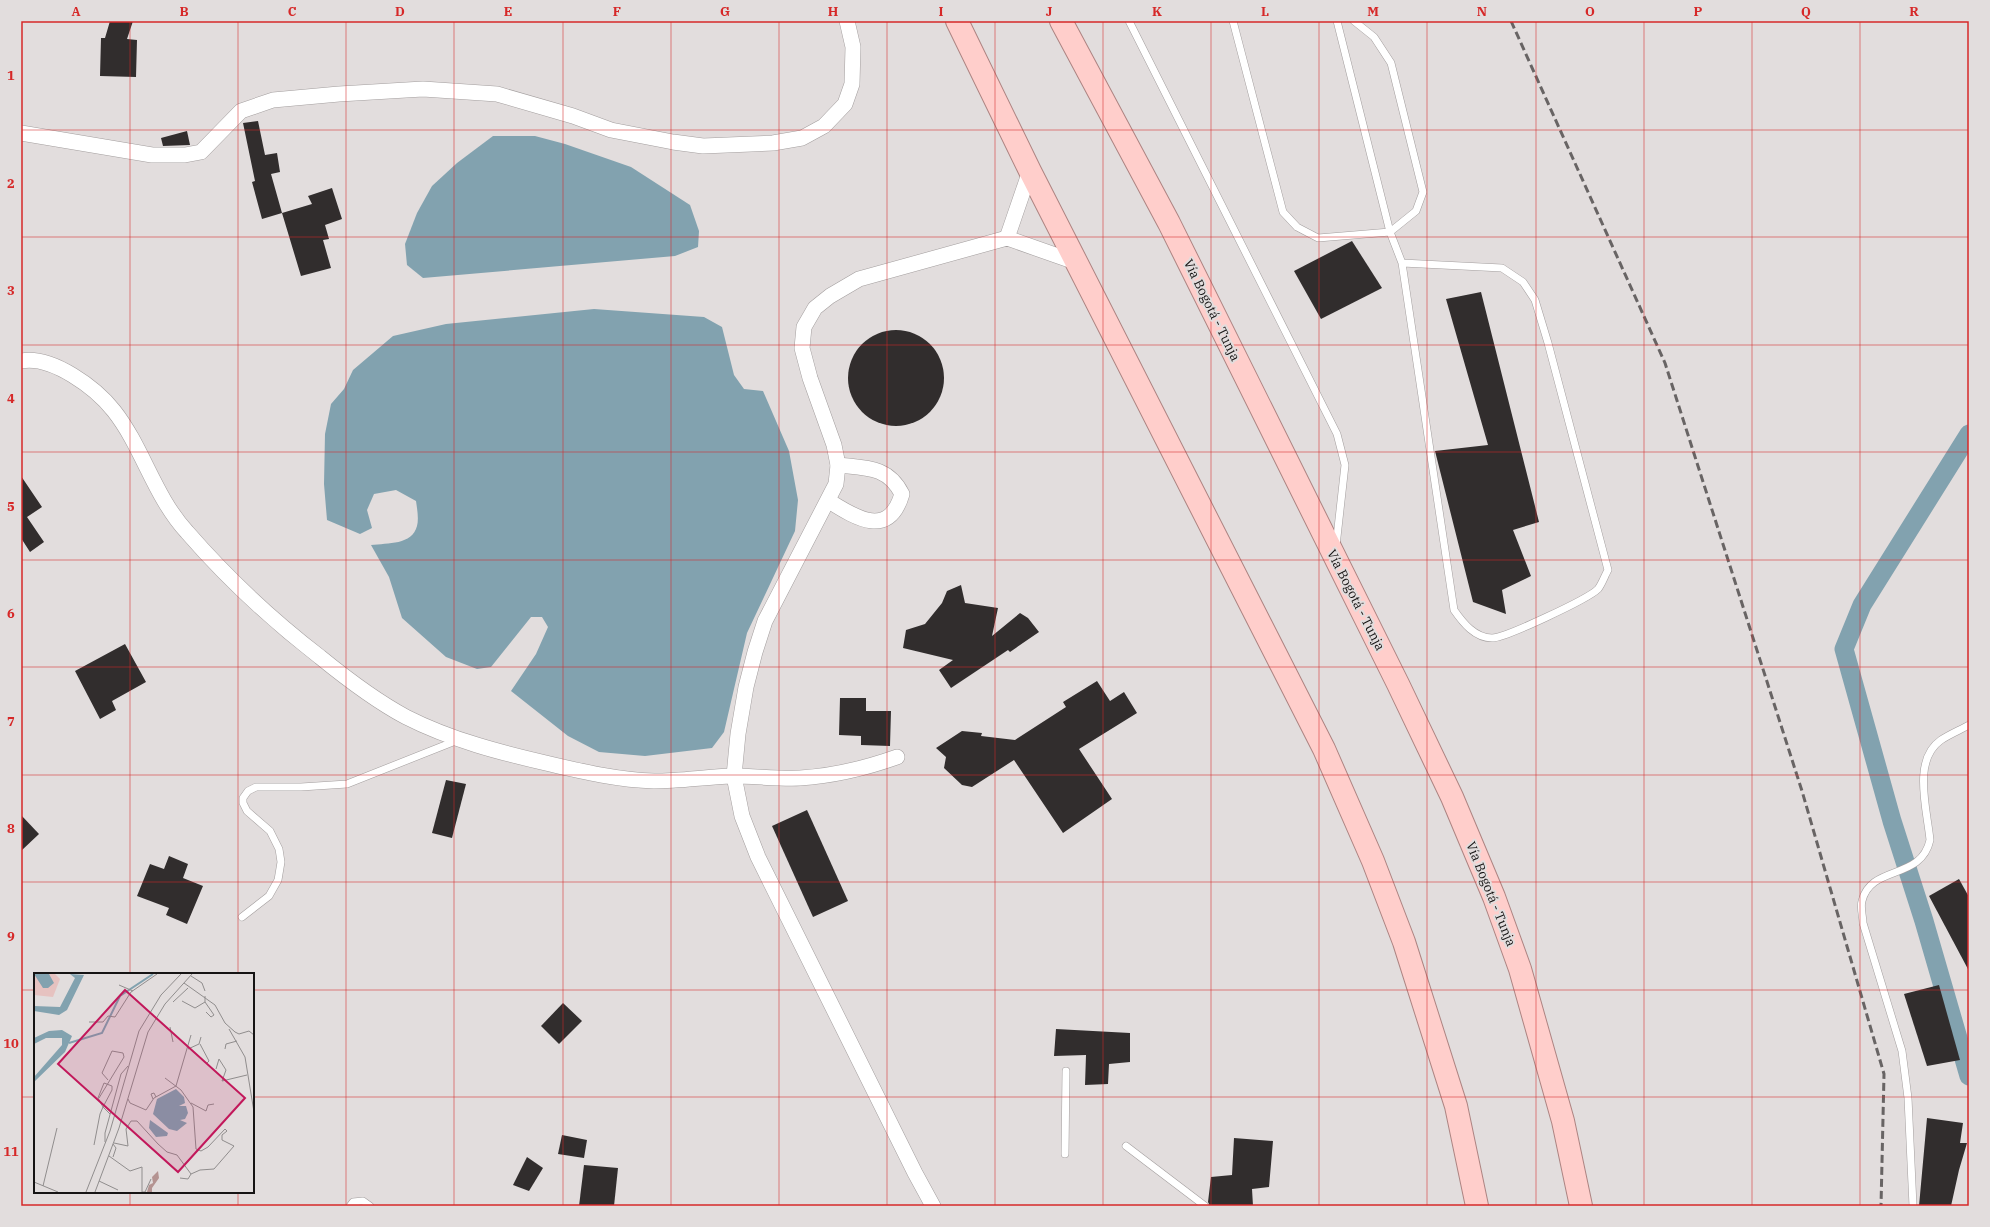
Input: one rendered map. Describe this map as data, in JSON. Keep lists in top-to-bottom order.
{
  "streets": {
    "highway": ["Vía Bogotá - Tunja"]
  },
  "grid": {
    "columns": [
      "A",
      "B",
      "C",
      "D",
      "E",
      "F",
      "G",
      "H",
      "I",
      "J",
      "K",
      "L",
      "M",
      "N",
      "O",
      "P",
      "Q",
      "R"
    ],
    "rows": [
      "1",
      "2",
      "3",
      "4",
      "5",
      "6",
      "7",
      "8",
      "9",
      "10",
      "11"
    ]
  }
}
